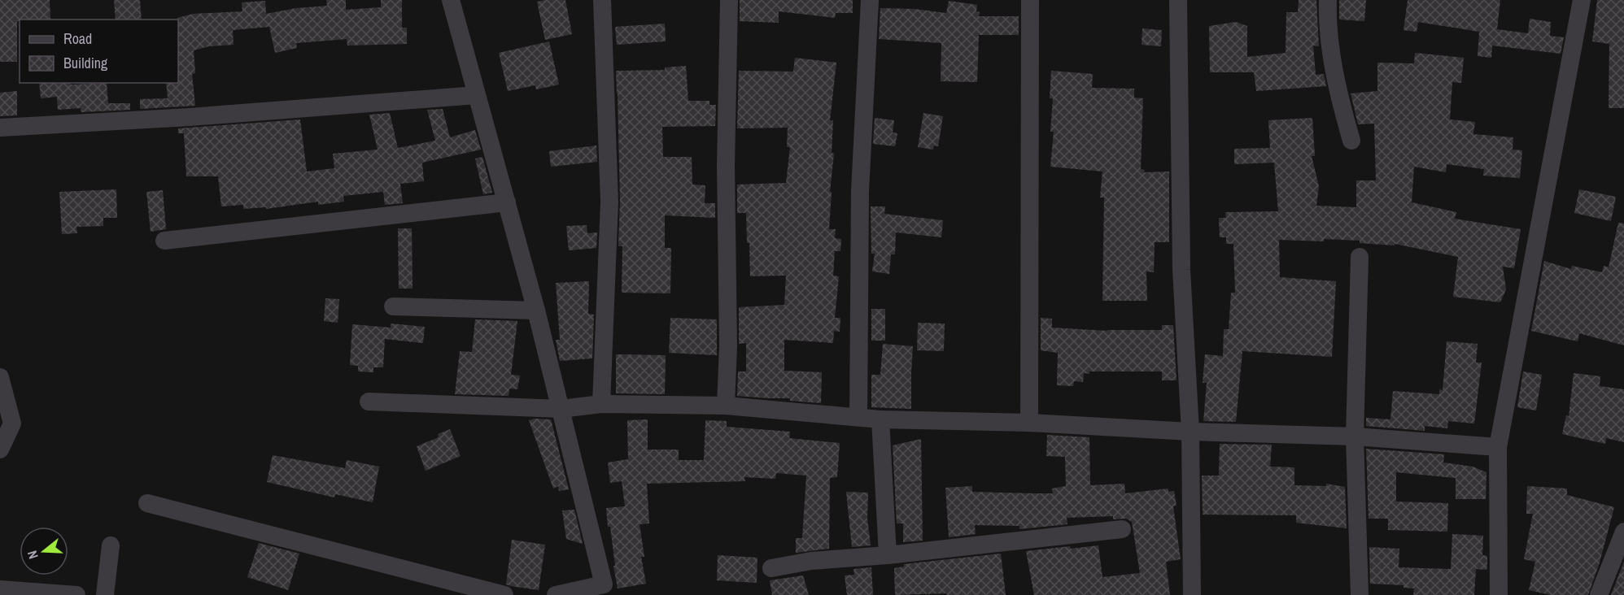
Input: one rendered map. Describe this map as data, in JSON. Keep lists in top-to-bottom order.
{
  "legend": ["Road", "Building"],
  "north": "left"
}
